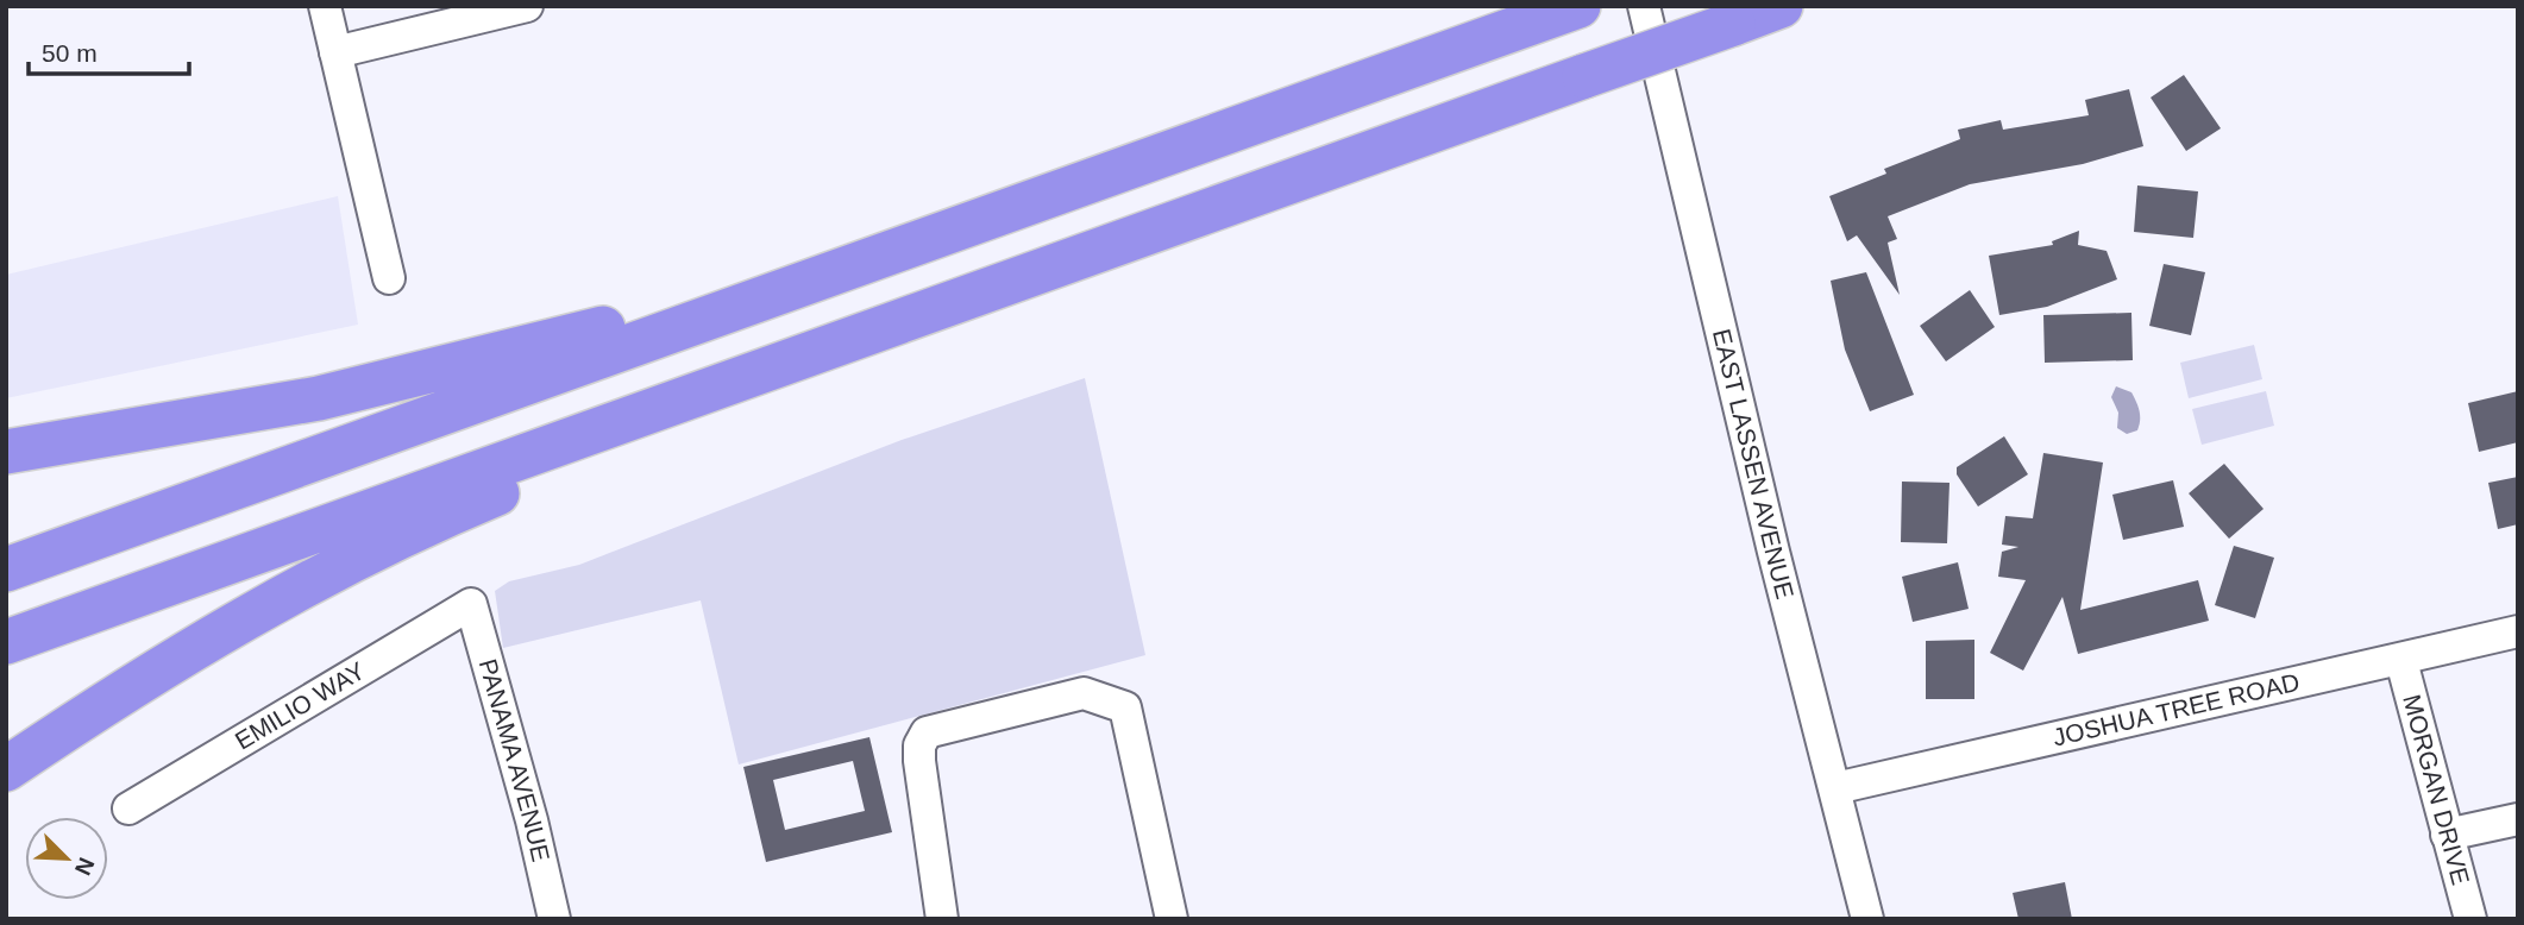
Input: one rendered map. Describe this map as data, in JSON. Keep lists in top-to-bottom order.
{
  "streets": {
    "street": [
      "EAST LASSEN AVENUE",
      "EMILIO WAY",
      "JOSHUA TREE ROAD",
      "PANAMA AVENUE",
      "MORGAN DRIVE"
    ]
  },
  "crossings": [
    ["EAST LASSEN AVENUE", "JOSHUA TREE ROAD"],
    ["EMILIO WAY", "PANAMA AVENUE"],
    ["JOSHUA TREE ROAD", "MORGAN DRIVE"]
  ],
  "scale_bar": "50 m",
  "north": "bottom right"
}
